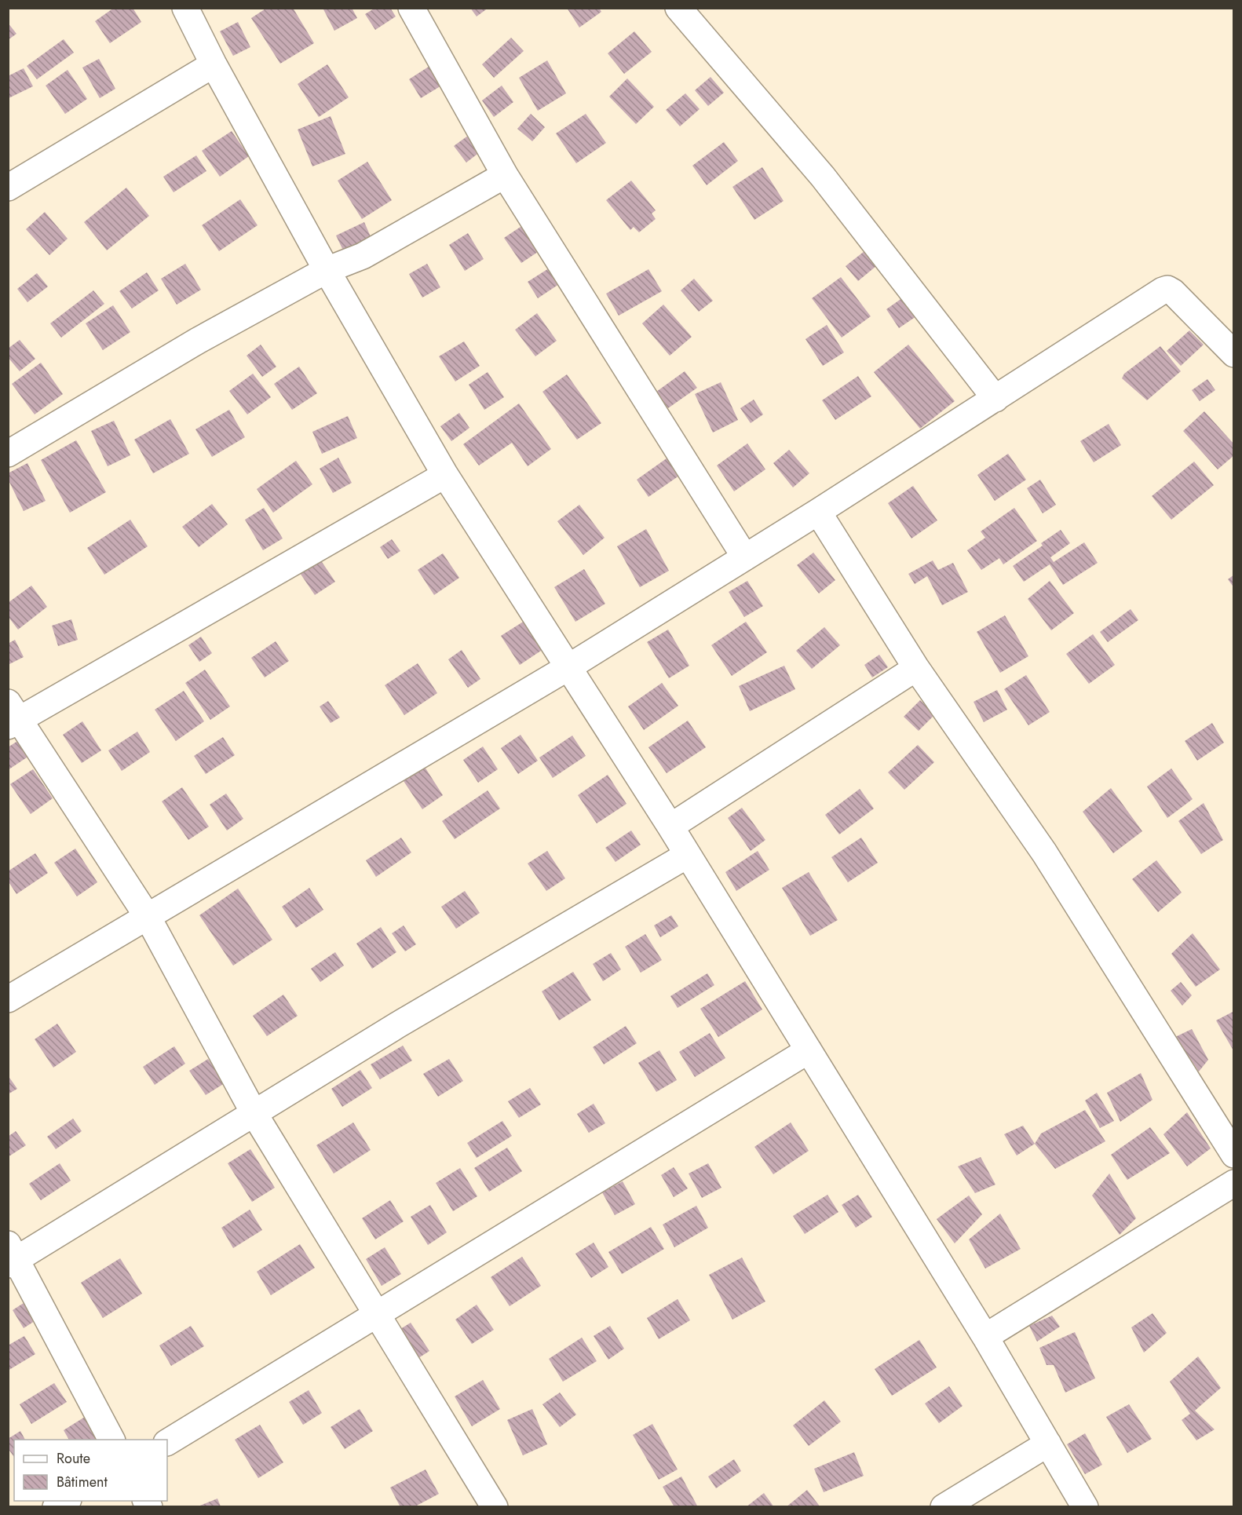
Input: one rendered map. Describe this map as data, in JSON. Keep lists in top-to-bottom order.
{
  "legend": ["Route", "Bâtiment"]
}
